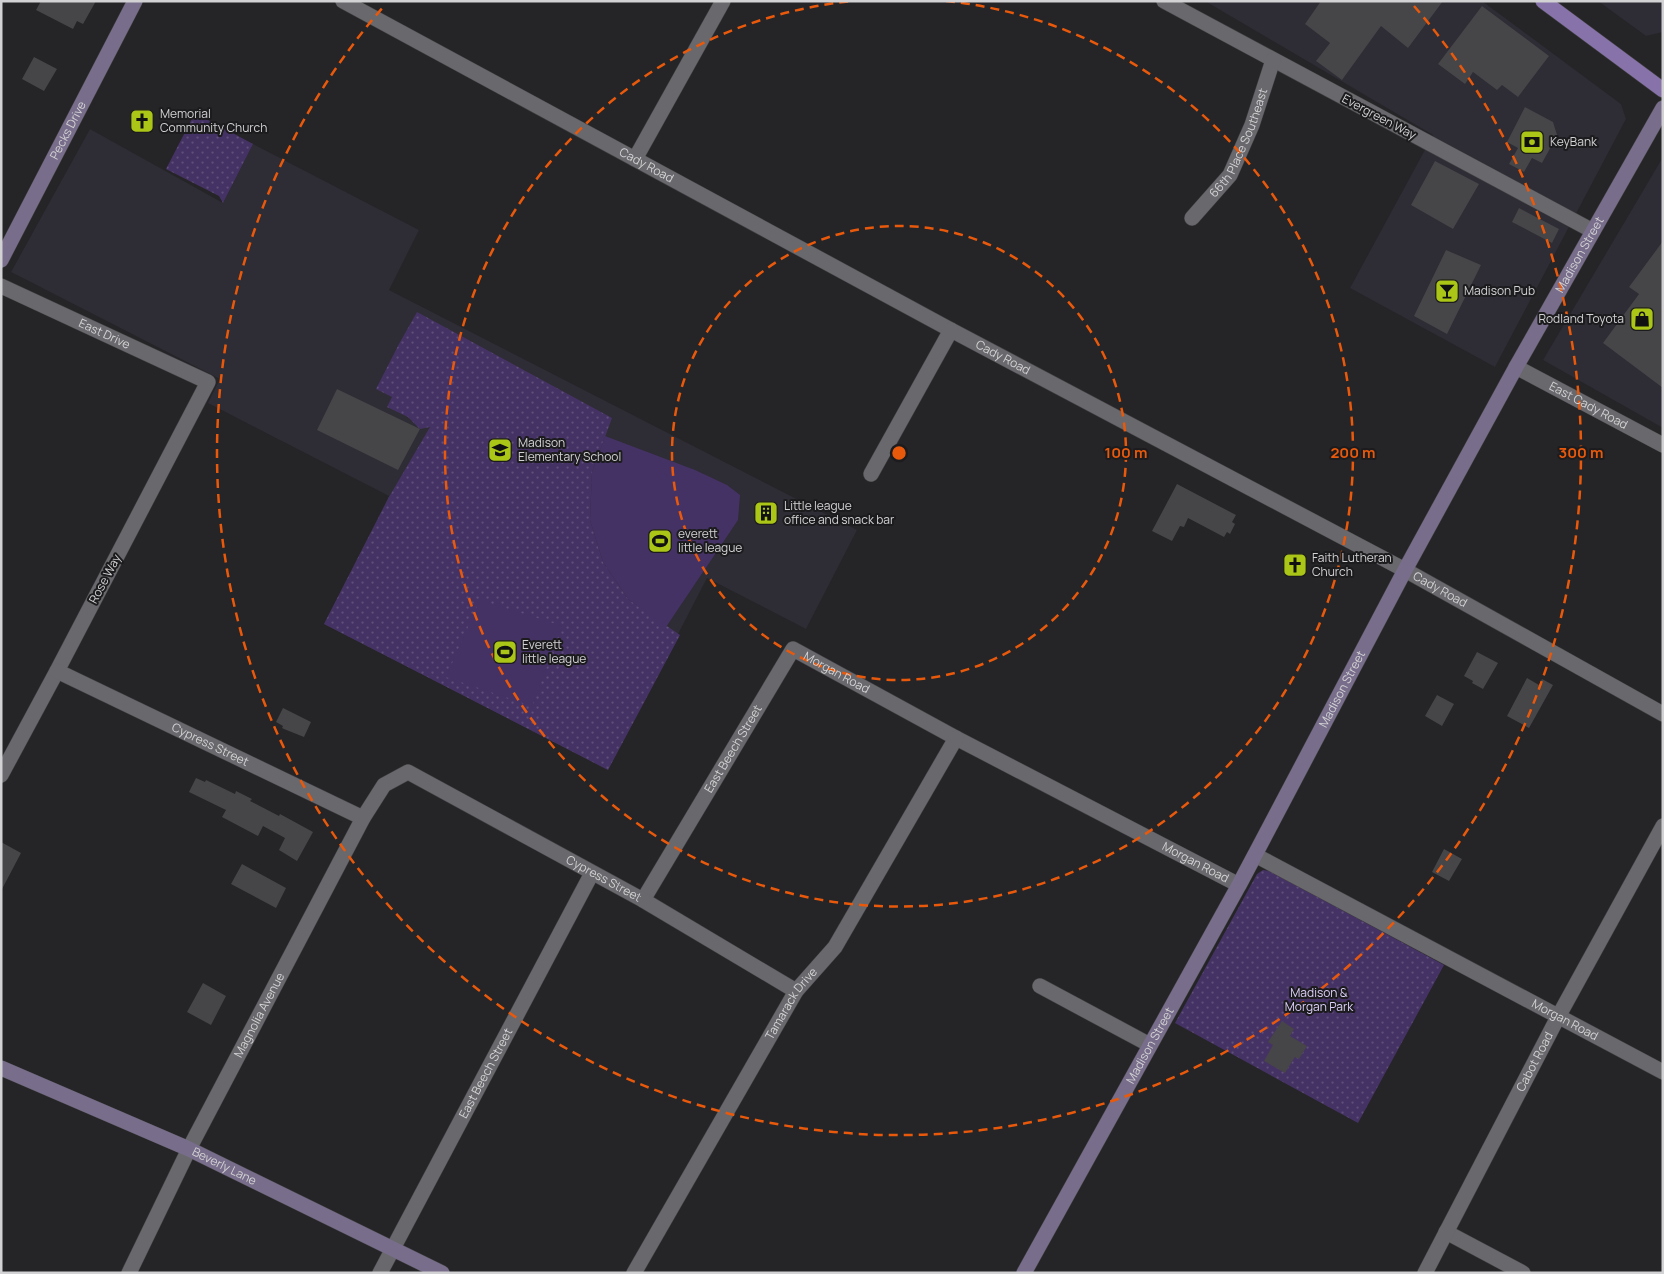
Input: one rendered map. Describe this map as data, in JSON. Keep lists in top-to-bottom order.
{
  "streets": {
    "street": [
      "Evergreen Way",
      "Pecks Drive",
      "66th Place Southeast",
      "Cady Road",
      "Madison Street",
      "East Drive",
      "East Cady Road",
      "Rose Way",
      "Morgan Road",
      "Cypress Street",
      "East Beech Street",
      "Tamarack Drive",
      "Magnolia Avenue",
      "Cabot Road",
      "Beverly Lane"
    ]
  },
  "crossings": [
    ["Evergreen Way", "66th Place Southeast"],
    ["Evergreen Way", "Madison Street"],
    ["Cady Road", "Madison Street"],
    ["Madison Street", "East Cady Road"],
    ["Madison Street", "Morgan Road"],
    ["East Drive", "Rose Way"],
    ["Rose Way", "Cypress Street"],
    ["Morgan Road", "East Beech Street"],
    ["Morgan Road", "Tamarack Drive"],
    ["Morgan Road", "Cabot Road"],
    ["Cypress Street", "East Beech Street"],
    ["Cypress Street", "Tamarack Drive"],
    ["Cypress Street", "Magnolia Avenue"],
    ["East Beech Street", "Beverly Lane"],
    ["Magnolia Avenue", "Beverly Lane"]
  ],
  "parks": ["Madison & Morgan Park"],
  "places": {
    "church": ["Memorial Community Church", "Faith Lutheran Church"],
    "bank": ["KeyBank"],
    "bar": ["Madison Pub"],
    "shop": ["Rodland Toyota"],
    "school or university": ["Madison Elementary School"],
    "building": ["Little league office and snack bar"],
    "sports": ["everett little league", "Everett little league"]
  },
  "rings": ["100 m", "200 m", "300 m"]
}
